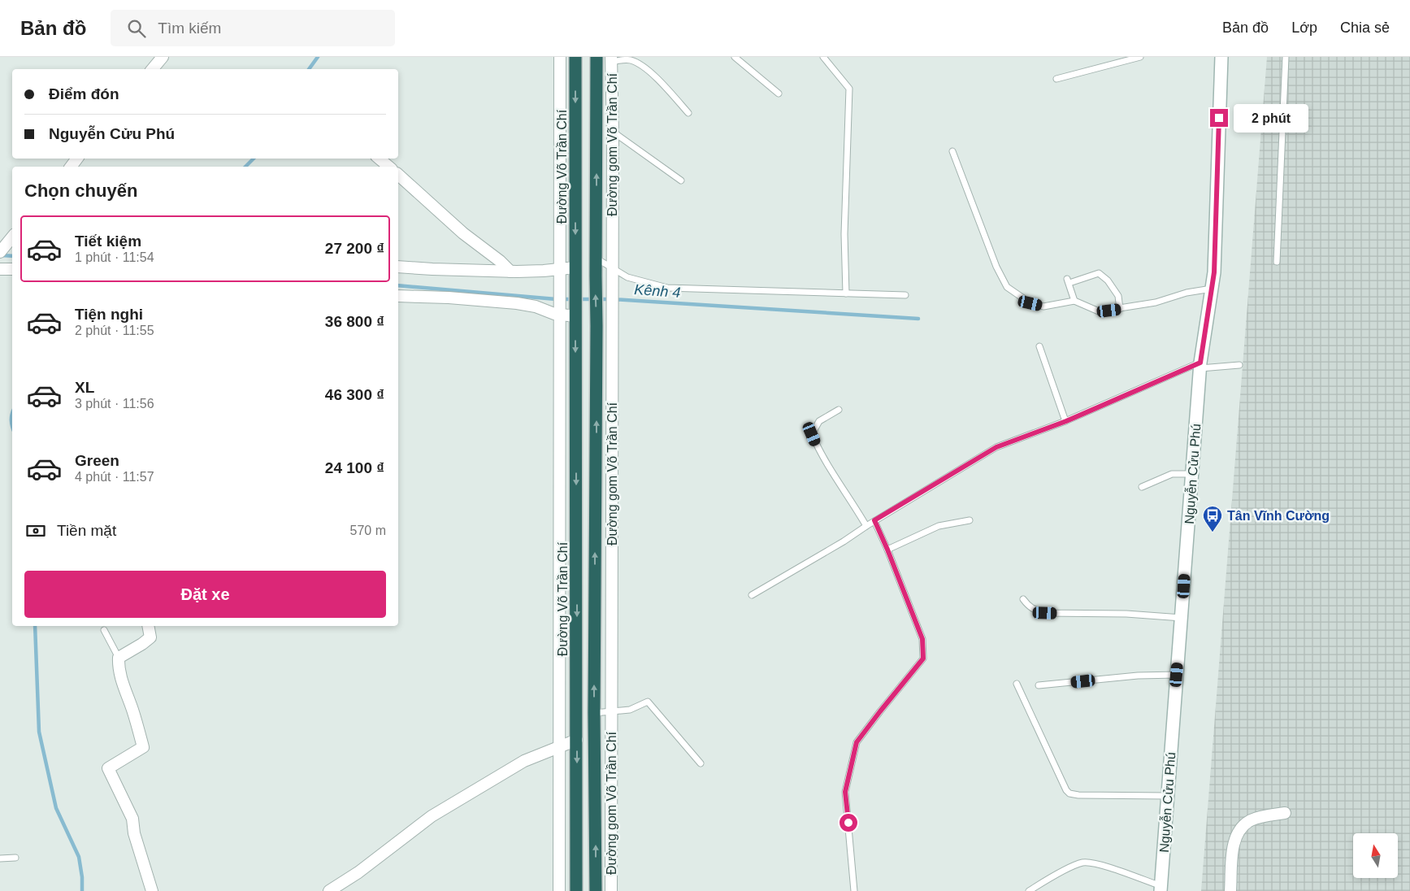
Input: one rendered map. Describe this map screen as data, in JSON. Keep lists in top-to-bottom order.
{
  "streets": {
    "highway": ["Đường Võ Trần Chí"],
    "main road": ["Nguyễn Cửu Phú"],
    "street": ["Đường gom Võ Trần Chí"]
  },
  "water": ["Kênh 4"],
  "places": {
    "bus stop": ["Tân Vĩnh Cường"]
  },
  "north": "top",
  "page": {
    "header": "Bản đồ",
    "search": "Tìm kiếm",
    "nav": ["Bản đồ", "Lớp", "Chia sẻ"],
    "banner": ["Điểm đón", "Nguyễn Cửu Phú"],
    "bubble": "2 phút",
    "heading": "Chọn chuyến",
    "list": [
      {
        "name": "Tiết kiệm",
        "note": "1 phút · 11:54",
        "value": "27 200 ₫"
      },
      {
        "name": "Tiện nghi",
        "note": "2 phút · 11:55",
        "value": "36 800 ₫"
      },
      {
        "name": "XL",
        "note": "3 phút · 11:56",
        "value": "46 300 ₫"
      },
      {
        "name": "Green",
        "note": "4 phút · 11:57",
        "value": "24 100 ₫"
      }
    ],
    "pay": ["Tiền mặt", "570 m"],
    "buttons": "Đặt xe"
  }
}
